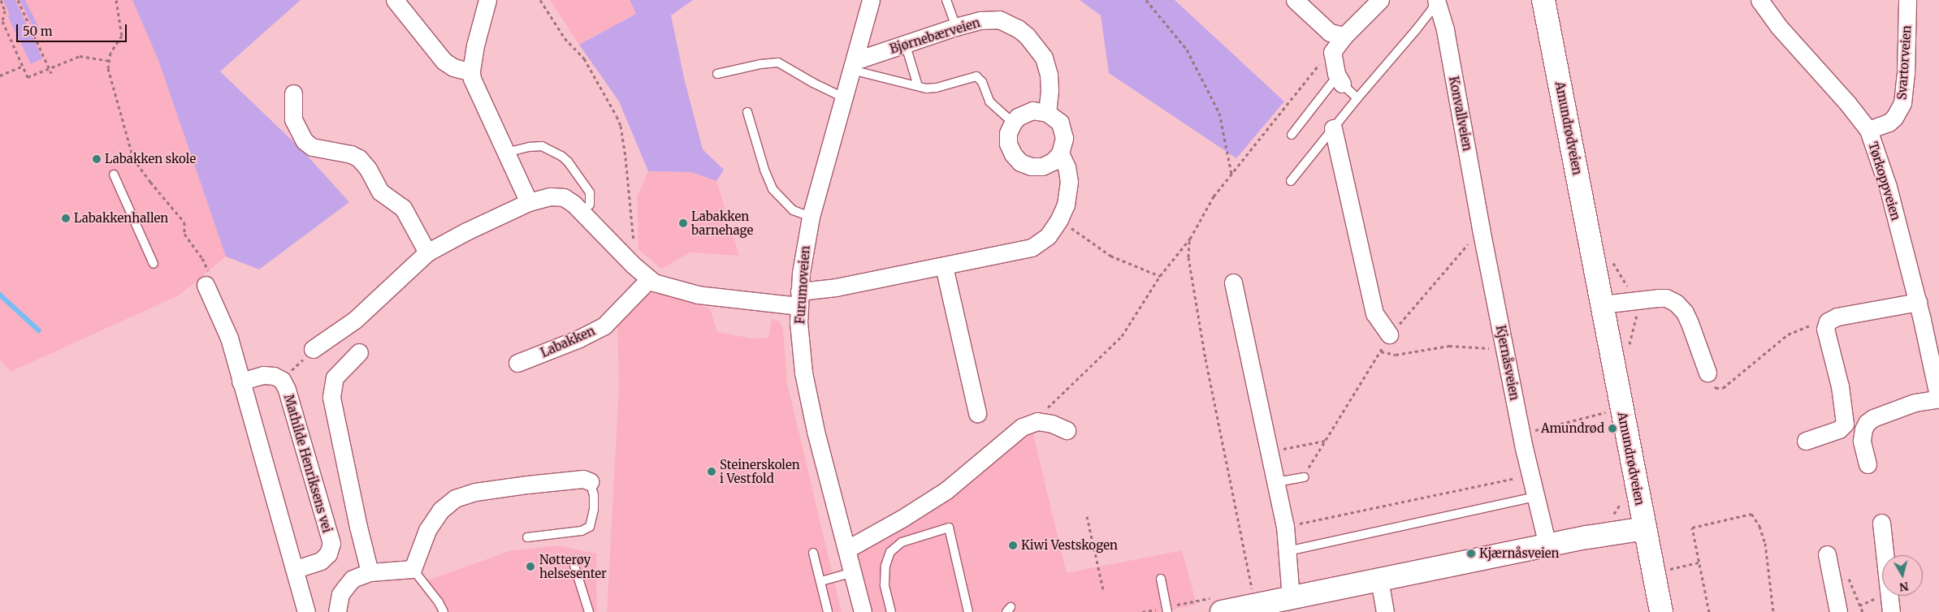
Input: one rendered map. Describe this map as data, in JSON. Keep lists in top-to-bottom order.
{
  "streets": {
    "main road": ["Amundrødveien"],
    "street": [
      "Bjørnebærveien",
      "Svartorveien",
      "Konvallveien",
      "Tørkoppveien",
      "Furumoveien",
      "Labakken",
      "Kjernåsveien",
      "Mathilde Henriksens vei"
    ]
  },
  "crossings": [
    ["Bjørnebærveien", "Furumoveien"],
    ["Svartorveien", "Tørkoppveien"],
    ["Konvallveien", "Kjernåsveien"]
  ],
  "places": [
    "Labakken skole",
    "Labakkenhallen",
    "Labakken barnehage",
    "Amundrød",
    "Steinerskolen i Vestfold",
    "Kiwi Vestskogen",
    "Kjærnåsveien",
    "Nøtterøy helsesenter"
  ],
  "scale_bar": "50 m",
  "north": "bottom"
}
